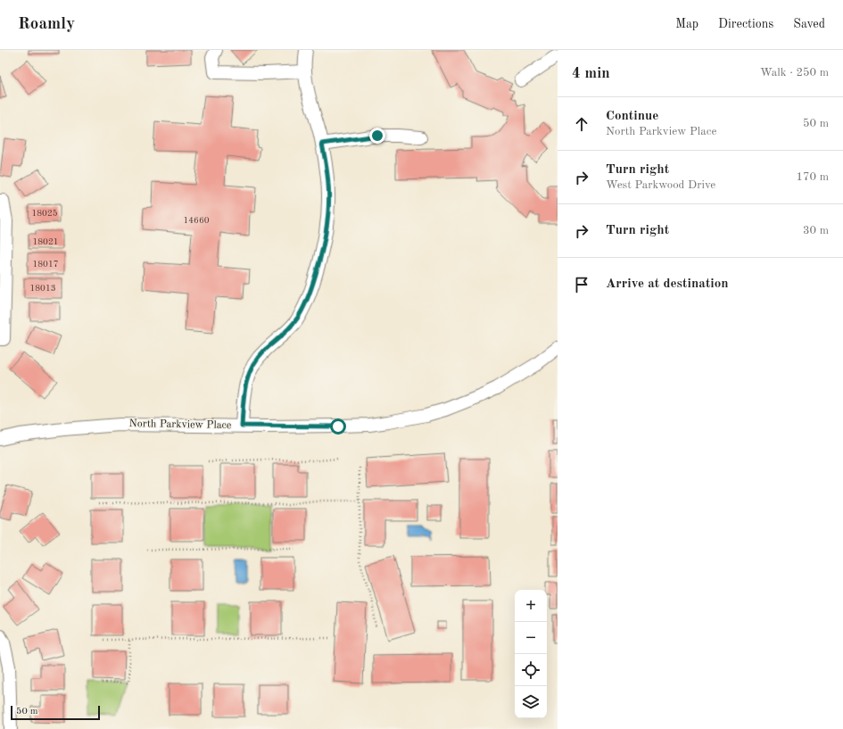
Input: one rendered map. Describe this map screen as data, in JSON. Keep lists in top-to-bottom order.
{
  "streets": {
    "street": ["North Parkview Place"]
  },
  "house_numbers": [
    "18025",
    "14660",
    "18021",
    "18017",
    "18013"
  ],
  "scale_bar": "50 m",
  "page": {
    "header": "Roamly",
    "nav": ["Map", "Directions", "Saved"],
    "heading": ["4 min", "Walk · 250 m"],
    "list": [
      ["Continue", "North Parkview Place", "50 m"],
      ["Turn right", "West Parkwood Drive", "170 m"],
      ["Turn right", "30 m"],
      "Arrive at destination"
    ],
    "map_buttons": ["+", "−"],
    "scale": "50 m"
  }
}
